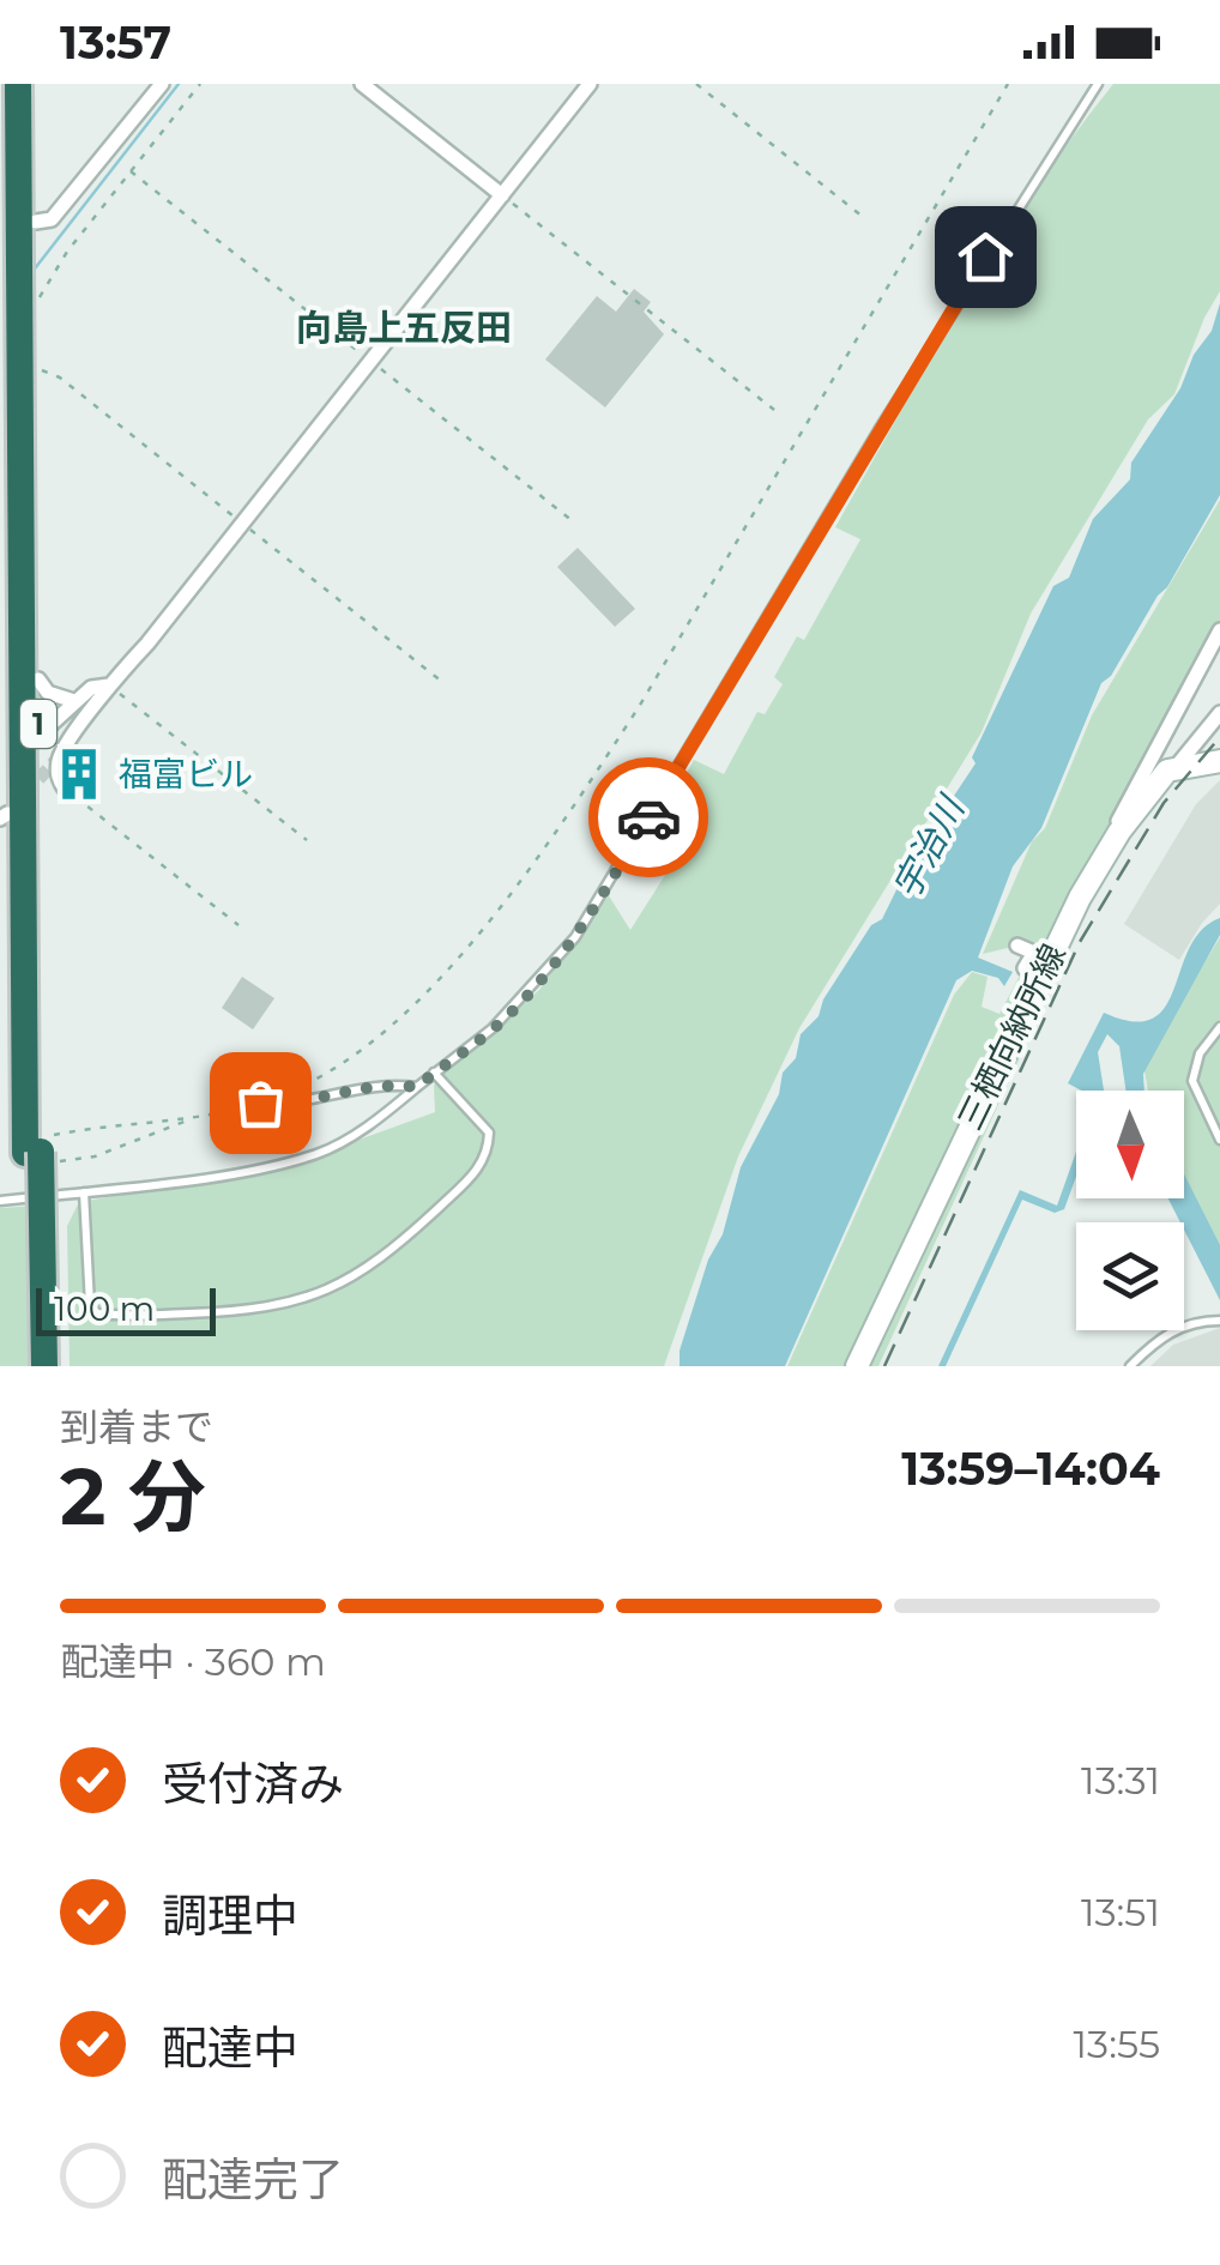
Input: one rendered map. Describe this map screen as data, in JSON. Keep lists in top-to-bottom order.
{
  "streets": {
    "highway": ["1"],
    "main road": ["三栖向納所線"]
  },
  "districts": ["向島上五反田"],
  "water": ["宇治川"],
  "places": {
    "building": ["福富ビル"]
  },
  "scale_bar": "100 m",
  "north": "bottom",
  "page": {
    "status": "13:57",
    "scale": "100 m",
    "heading": ["2 分", "到着まで", "13:59–14:04"],
    "bar": "配達中 · 360 m",
    "list": [
      ["受付済み", "13:31"],
      ["調理中", "13:51"],
      ["配達中", "13:55"],
      "配達完了"
    ]
  }
}
